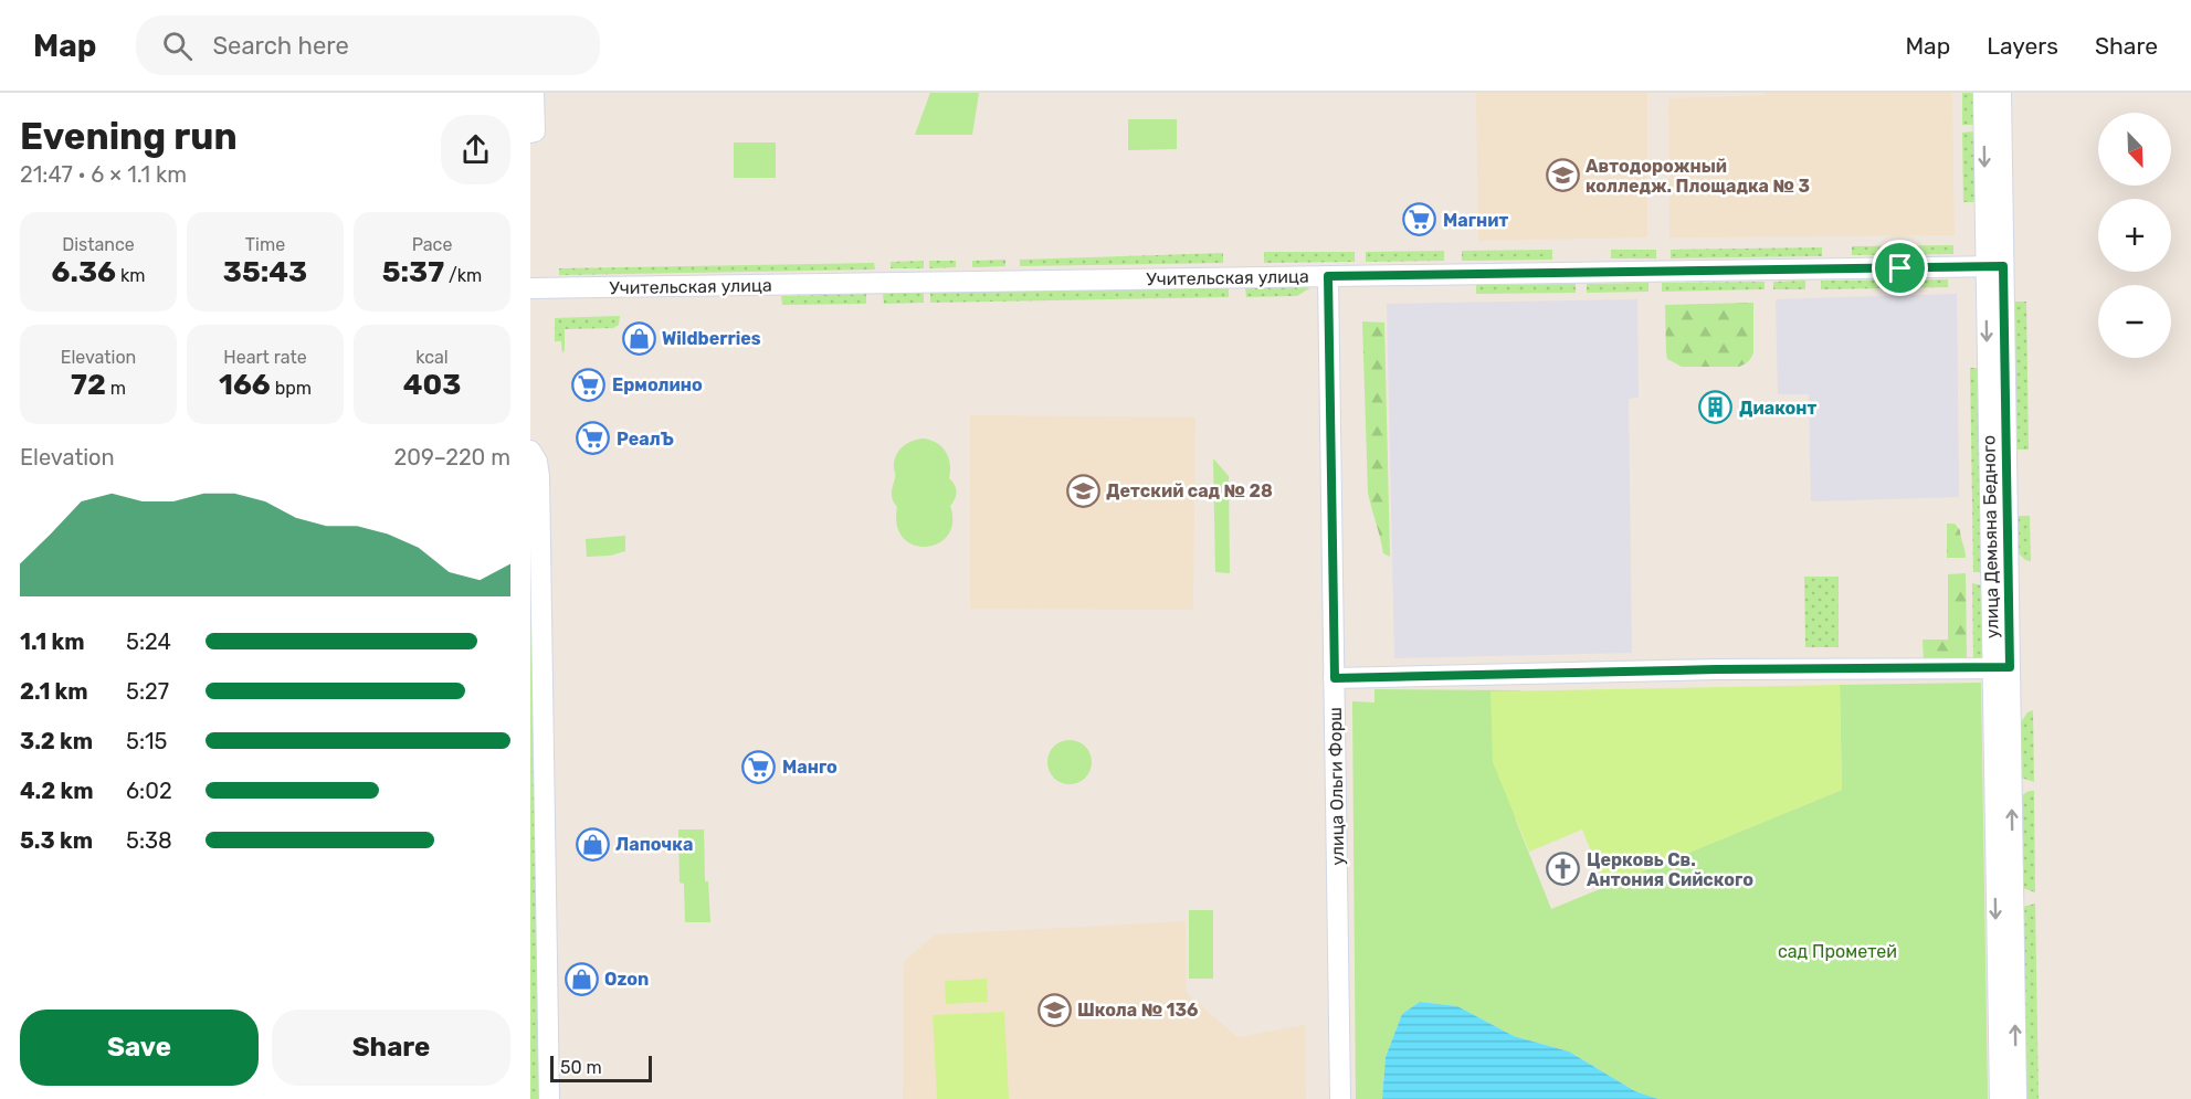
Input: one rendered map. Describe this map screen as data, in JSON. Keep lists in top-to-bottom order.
{
  "streets": {
    "street": ["Учительская улица", "улица Демьяна Бедного", "улица Ольги Форш"]
  },
  "crossings": [
    ["Учительская улица", "улица Демьяна Бедного"],
    ["Учительская улица", "улица Ольги Форш"]
  ],
  "parks": ["сад Прометей"],
  "places": {
    "school or university": ["Автодорожный колледж. Площадка № 3", "Детский сад № 28", "Школа № 136"],
    "supermarket": [
      "Магнит",
      "Ермолино",
      "РеалЪ",
      "Манго"
    ],
    "shop": ["Wildberries", "Лапочка", "Ozon"],
    "building": ["Диаконт"],
    "church": ["Церковь Св. Антония Сийского"]
  },
  "scale_bar": "50 m",
  "north": "bottom right",
  "page": {
    "header": "Map",
    "search": "Search here",
    "nav": ["Map", "Layers", "Share"],
    "heading": ["Evening run", "21:47 · 6 × 1.1 km"],
    "map_buttons": ["+", "−"],
    "stats": [
      ["Distance", "6.36 km"],
      ["Time", "35:43"],
      ["Pace", "5:37 /km"],
      ["Elevation", "72 m"],
      ["Heart rate", "166 bpm"],
      ["kcal", "403"]
    ],
    "chart": ["Elevation", "209–220 m"],
    "list": [
      {
        "name": "1.1 km",
        "note": "5:24"
      },
      {
        "name": "2.1 km",
        "note": "5:27"
      },
      {
        "name": "3.2 km",
        "note": "5:15"
      },
      {
        "name": "4.2 km",
        "note": "6:02"
      },
      {
        "name": "5.3 km",
        "note": "5:38"
      }
    ],
    "buttons": ["Save", "Share"],
    "scale": "50 m"
  }
}
